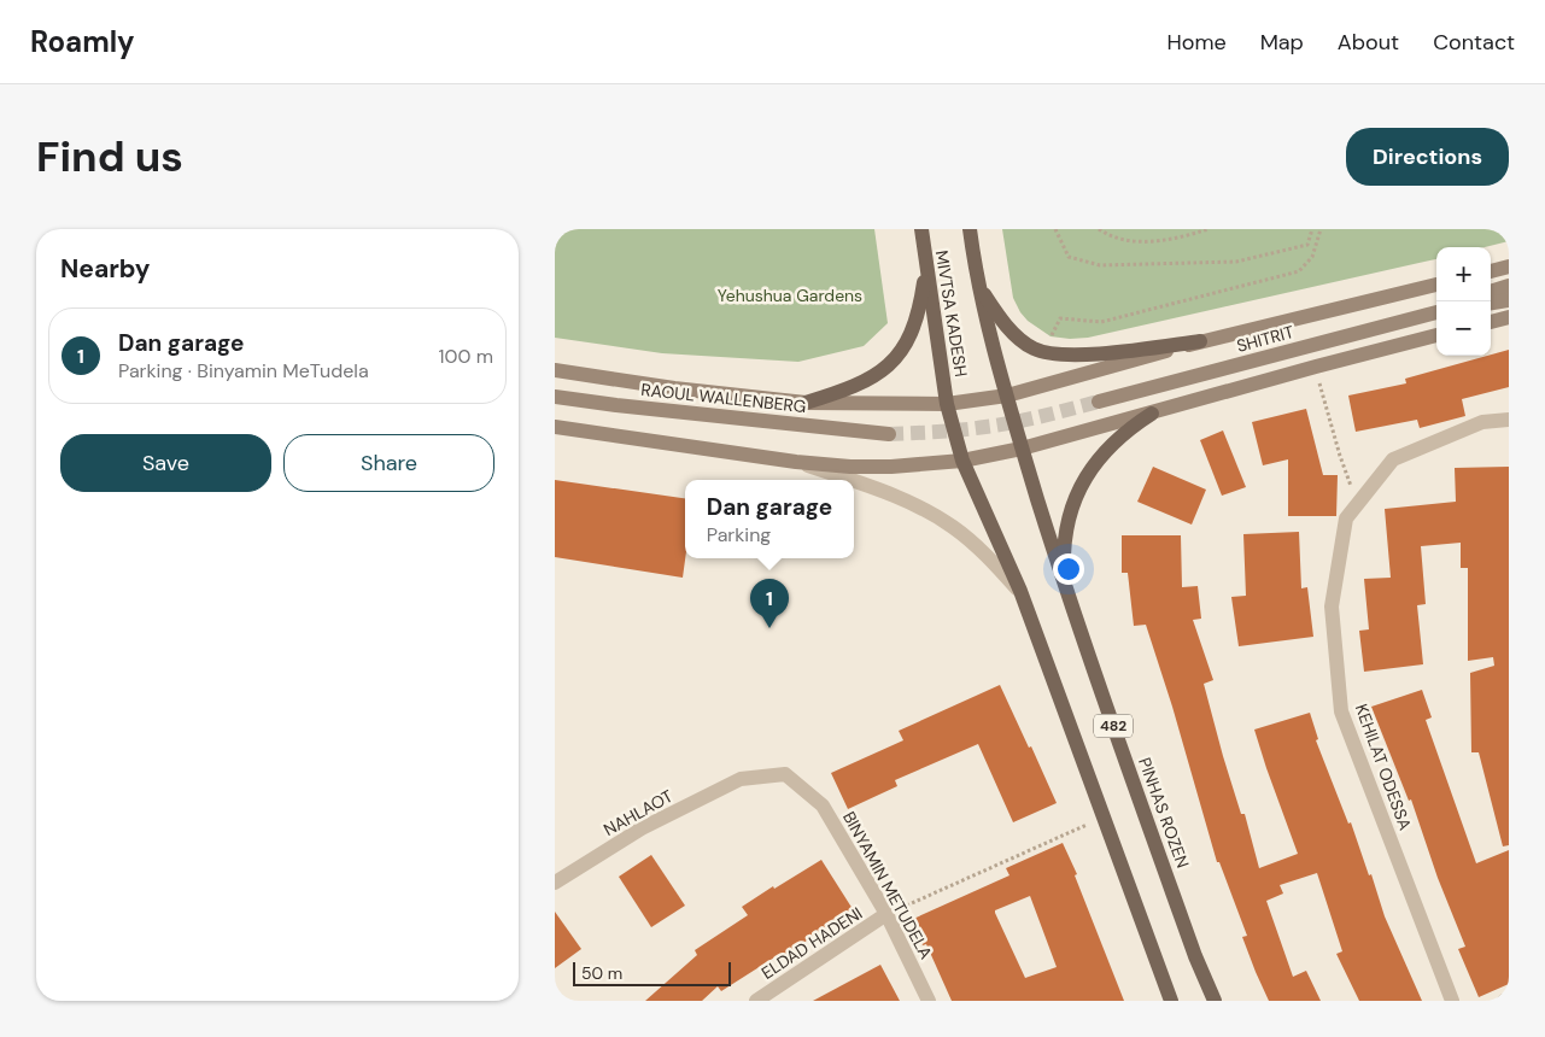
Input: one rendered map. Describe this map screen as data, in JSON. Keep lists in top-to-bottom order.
{
  "streets": {
    "main road": ["MIVTSA KADESH", "482", "PINHAS ROZEN"],
    "street": [
      "SHITRIT",
      "RAOUL WALLENBERG",
      "KEHILAT ODESSA",
      "NAHLAOT",
      "BINYAMIN METUDELA",
      "ELDAD HADENI"
    ]
  },
  "crossings": [
    ["MIVTSA KADESH", "482"],
    ["MIVTSA KADESH", "PINHAS ROZEN"],
    ["NAHLAOT", "BINYAMIN METUDELA"],
    ["BINYAMIN METUDELA", "ELDAD HADENI"]
  ],
  "parks": ["Yehushua Gardens"],
  "scale_bar": "50 m",
  "page": {
    "header": "Roamly",
    "nav": [
      "Home",
      "Map",
      "About",
      "Contact"
    ],
    "buttons": [
      "Directions",
      ["Save", "Share"]
    ],
    "title": "Find us",
    "heading": "Nearby",
    "map_buttons": ["+", "−"],
    "list": [
      {
        "mark": "1",
        "name": "Dan garage",
        "note": "Parking · Binyamin MeTudela",
        "value": "100 m"
      }
    ],
    "popup": ["Dan garage", "Parking"],
    "pins": "1",
    "scale": "50 m"
  }
}
